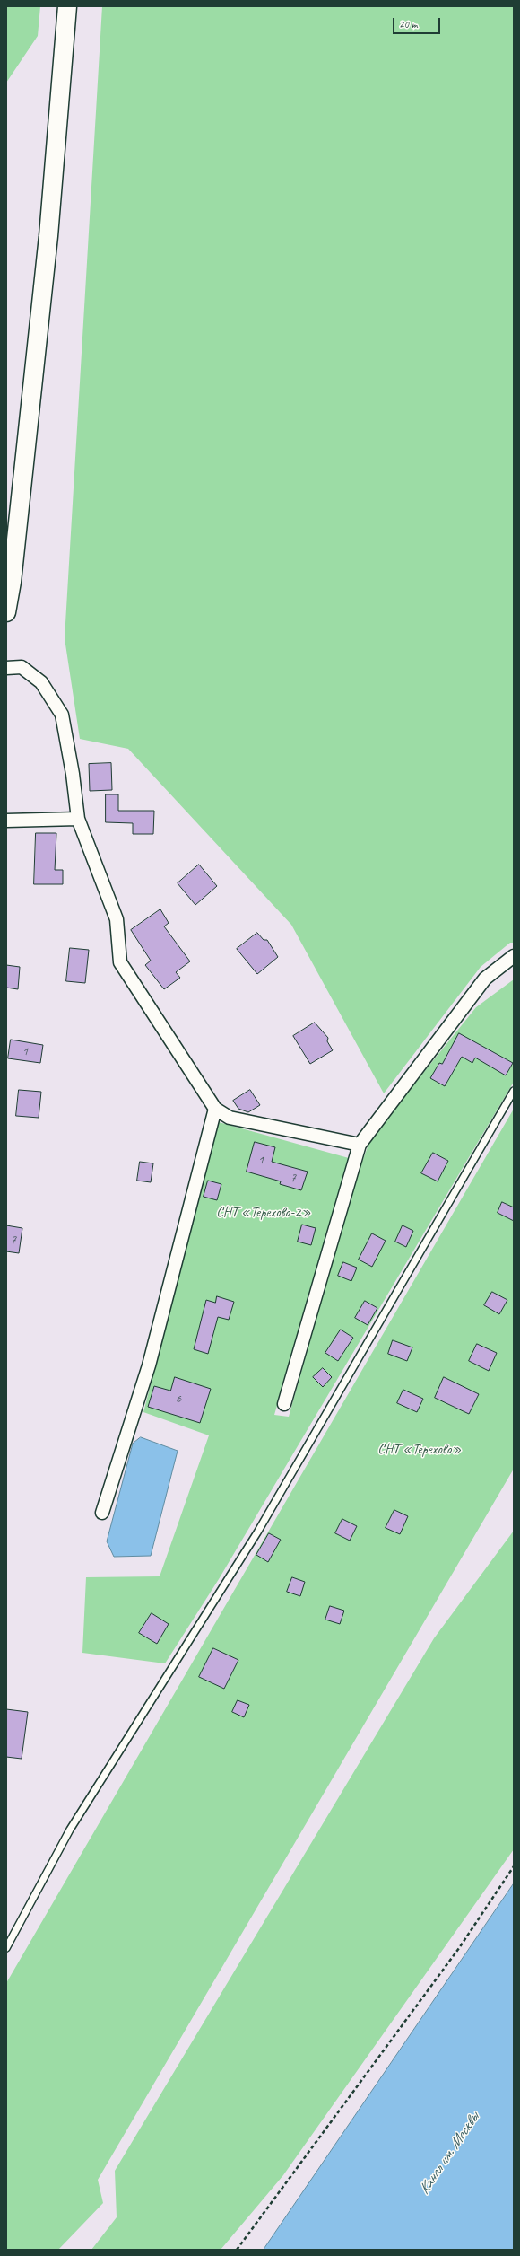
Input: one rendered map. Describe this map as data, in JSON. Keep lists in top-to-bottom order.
{
  "water": ["Канал им. Москвы"],
  "parks": ["СНТ «Терехово-2»", "СНТ «Терехово»"],
  "house_numbers": [
    "1",
    "1",
    "7",
    "7",
    "6"
  ],
  "scale_bar": "20 m"
}
